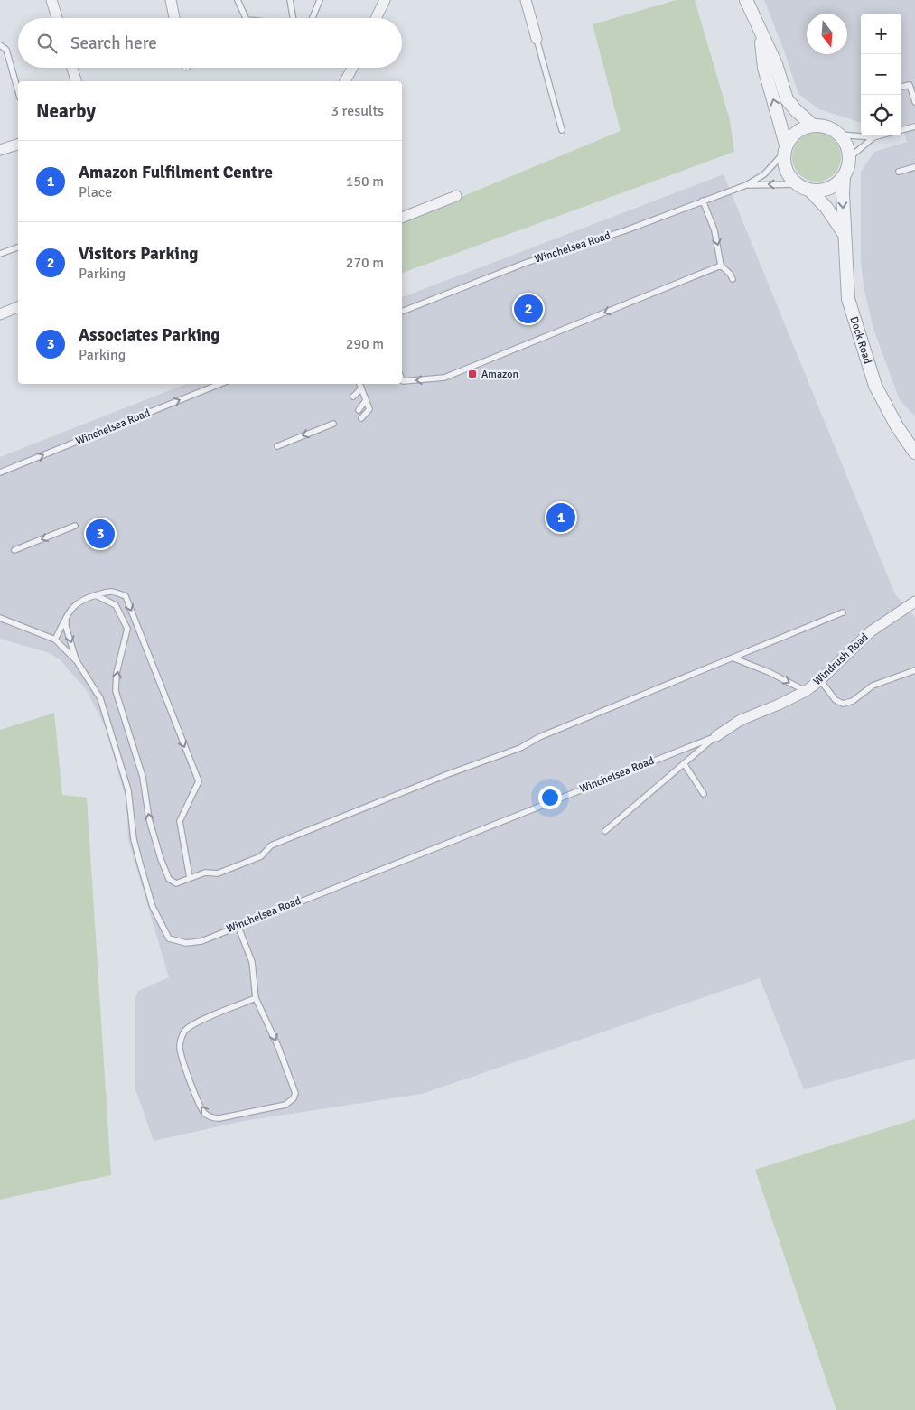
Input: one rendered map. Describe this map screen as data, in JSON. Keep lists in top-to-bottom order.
{
  "streets": {
    "street": ["Dock Road", "Windrush Road"],
    "lane": ["Winchelsea Road"]
  },
  "crossings": [
    ["Winchelsea Road", "Dock Road"],
    ["Winchelsea Road", "Windrush Road"]
  ],
  "places": {
    "transit": ["Amazon"]
  },
  "north": "bottom",
  "page": {
    "map_buttons": ["+", "−"],
    "search": "Search here",
    "heading": ["Nearby", "3 results"],
    "list": [
      {
        "mark": "1",
        "name": "Amazon Fulfilment Centre",
        "note": "Place",
        "value": "150 m"
      },
      {
        "mark": "2",
        "name": "Visitors Parking",
        "note": "Parking",
        "value": "270 m"
      },
      {
        "mark": "3",
        "name": "Associates Parking",
        "note": "Parking",
        "value": "290 m"
      }
    ],
    "pins": ["2", "1", "3"]
  }
}
